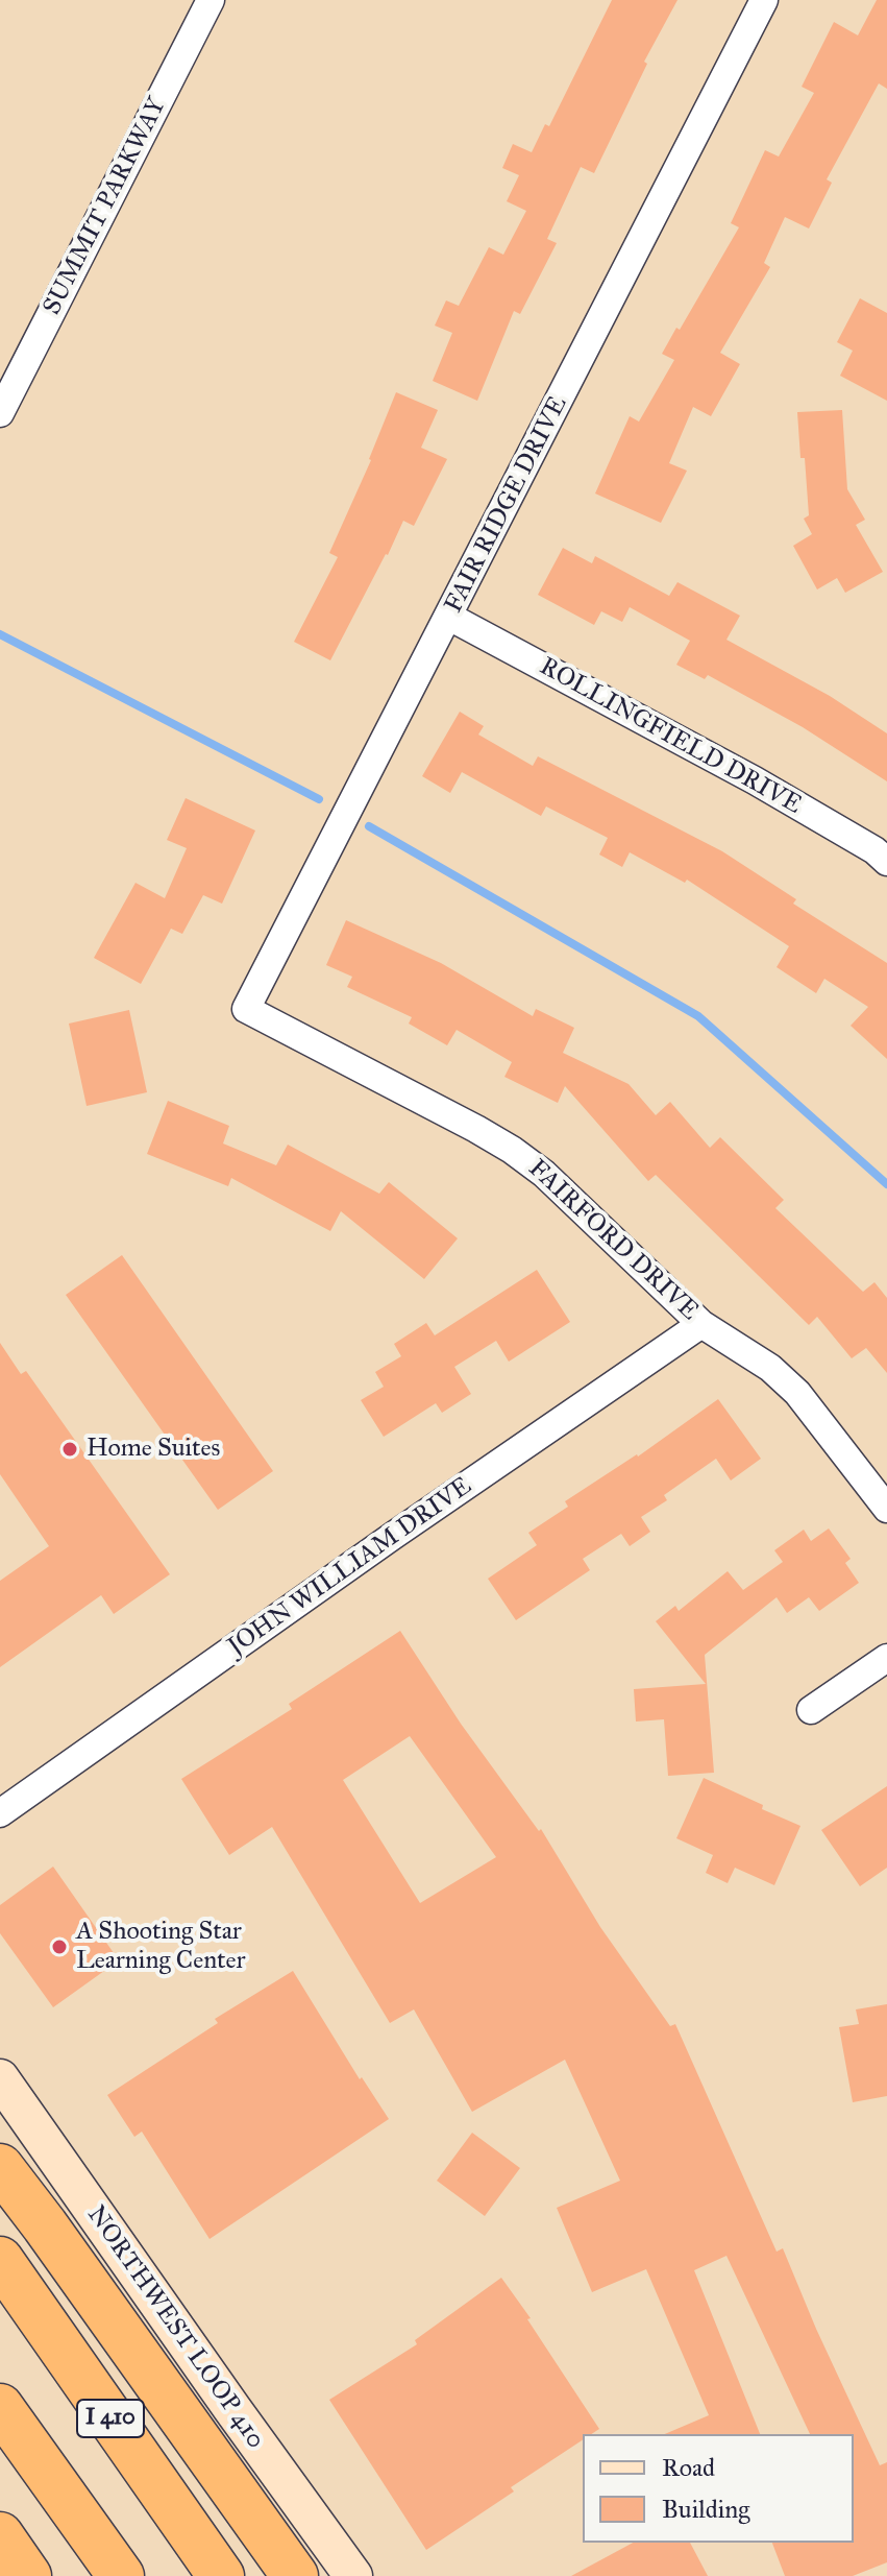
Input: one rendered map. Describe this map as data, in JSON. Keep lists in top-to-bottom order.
{
  "streets": {
    "highway": ["I 410"],
    "main road": ["NORTHWEST LOOP 410"],
    "street": [
      "SUMMIT PARKWAY",
      "FAIR RIDGE DRIVE",
      "ROLLINGFIELD DRIVE",
      "FAIRFORD DRIVE",
      "JOHN WILLIAM DRIVE"
    ]
  },
  "crossings": [
    ["FAIR RIDGE DRIVE", "ROLLINGFIELD DRIVE"],
    ["FAIR RIDGE DRIVE", "FAIRFORD DRIVE"],
    ["FAIRFORD DRIVE", "JOHN WILLIAM DRIVE"]
  ],
  "places": ["Home Suites", "A Shooting Star Learning Center"],
  "legend": ["Road", "Building"]
}
